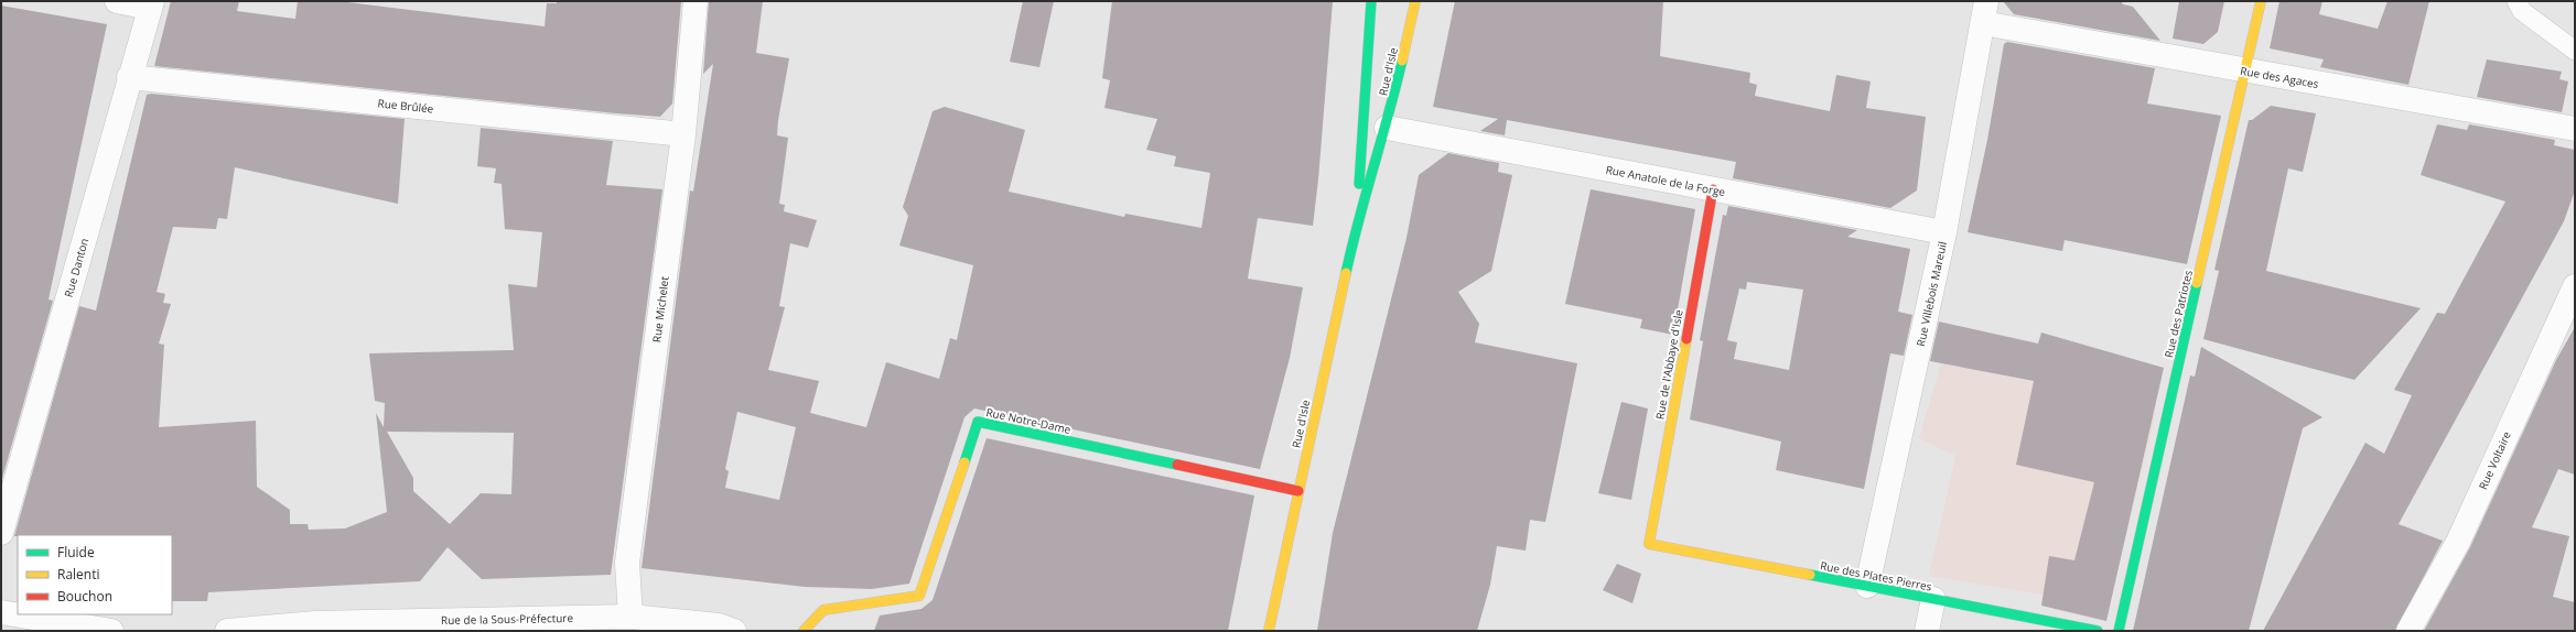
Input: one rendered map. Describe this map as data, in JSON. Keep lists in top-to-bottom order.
{
  "streets": {
    "street": [
      "Rue d'Isle",
      "Rue des Agaces",
      "Rue Brûlée",
      "Rue Anatole de la Forge",
      "Rue Danton",
      "Rue Villebois Mareuil",
      "Rue Michelet",
      "Rue des Patriotes",
      "Rue de l'Abbaye d'Isle",
      "Rue Notre-Dame",
      "Rue Voltaire",
      "Rue des Plates Pierres",
      "Rue de la Sous-Préfecture"
    ]
  },
  "crossings": [
    ["Rue d'Isle", "Rue Anatole de la Forge"],
    ["Rue d'Isle", "Rue Notre-Dame"],
    ["Rue des Agaces", "Rue Villebois Mareuil"],
    ["Rue des Agaces", "Rue des Patriotes"],
    ["Rue Brûlée", "Rue Danton"],
    ["Rue Brûlée", "Rue Michelet"],
    ["Rue Anatole de la Forge", "Rue Villebois Mareuil"],
    ["Rue Anatole de la Forge", "Rue de l'Abbaye d'Isle"],
    ["Rue Villebois Mareuil", "Rue des Plates Pierres"],
    ["Rue Michelet", "Rue de la Sous-Préfecture"],
    ["Rue de l'Abbaye d'Isle", "Rue des Plates Pierres"]
  ],
  "legend": ["Fluide", "Ralenti", "Bouchon"]
}
